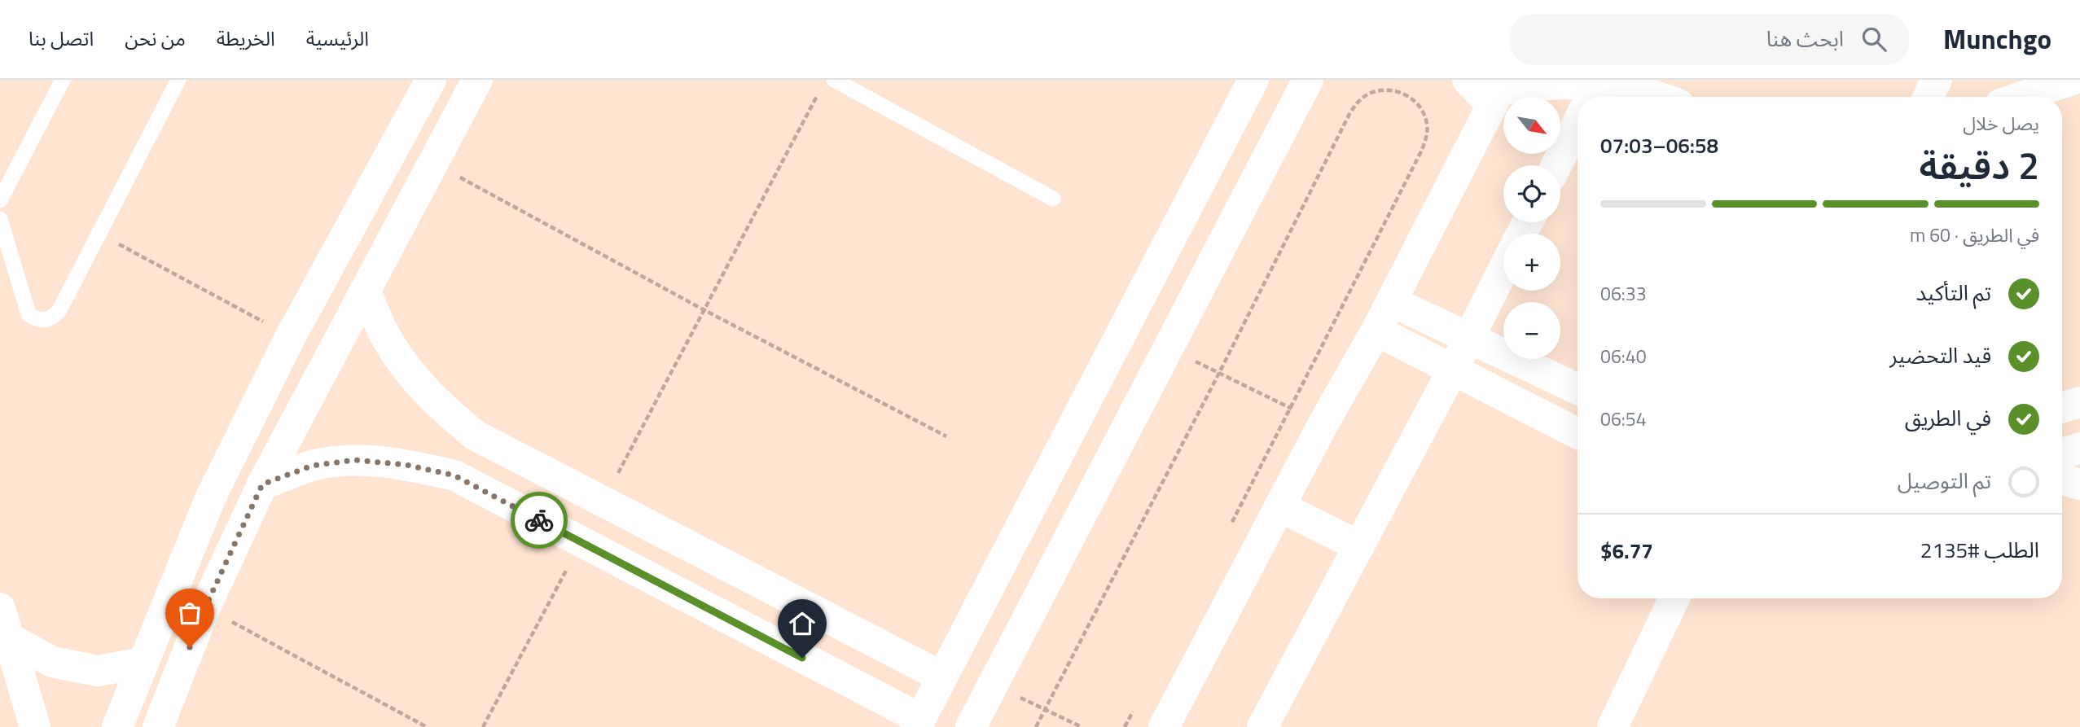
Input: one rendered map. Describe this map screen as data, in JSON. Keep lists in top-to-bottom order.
{
  "north": "bottom right",
  "page": {
    "header": "Munchgo",
    "search": "ابحث هنا",
    "nav": [
      "الرئيسية",
      "الخريطة",
      "من نحن",
      "اتصل بنا"
    ],
    "map_buttons": ["+", "−"],
    "heading": ["2 دقيقة", "يصل خلال", "06:58–07:03"],
    "panel": ["الطلب #2135", "$6.77"],
    "bar": "في الطريق · 60 m",
    "list": [
      ["تم التأكيد", "06:33"],
      ["قيد التحضير", "06:40"],
      ["في الطريق", "06:54"],
      "تم التوصيل"
    ]
  }
}
